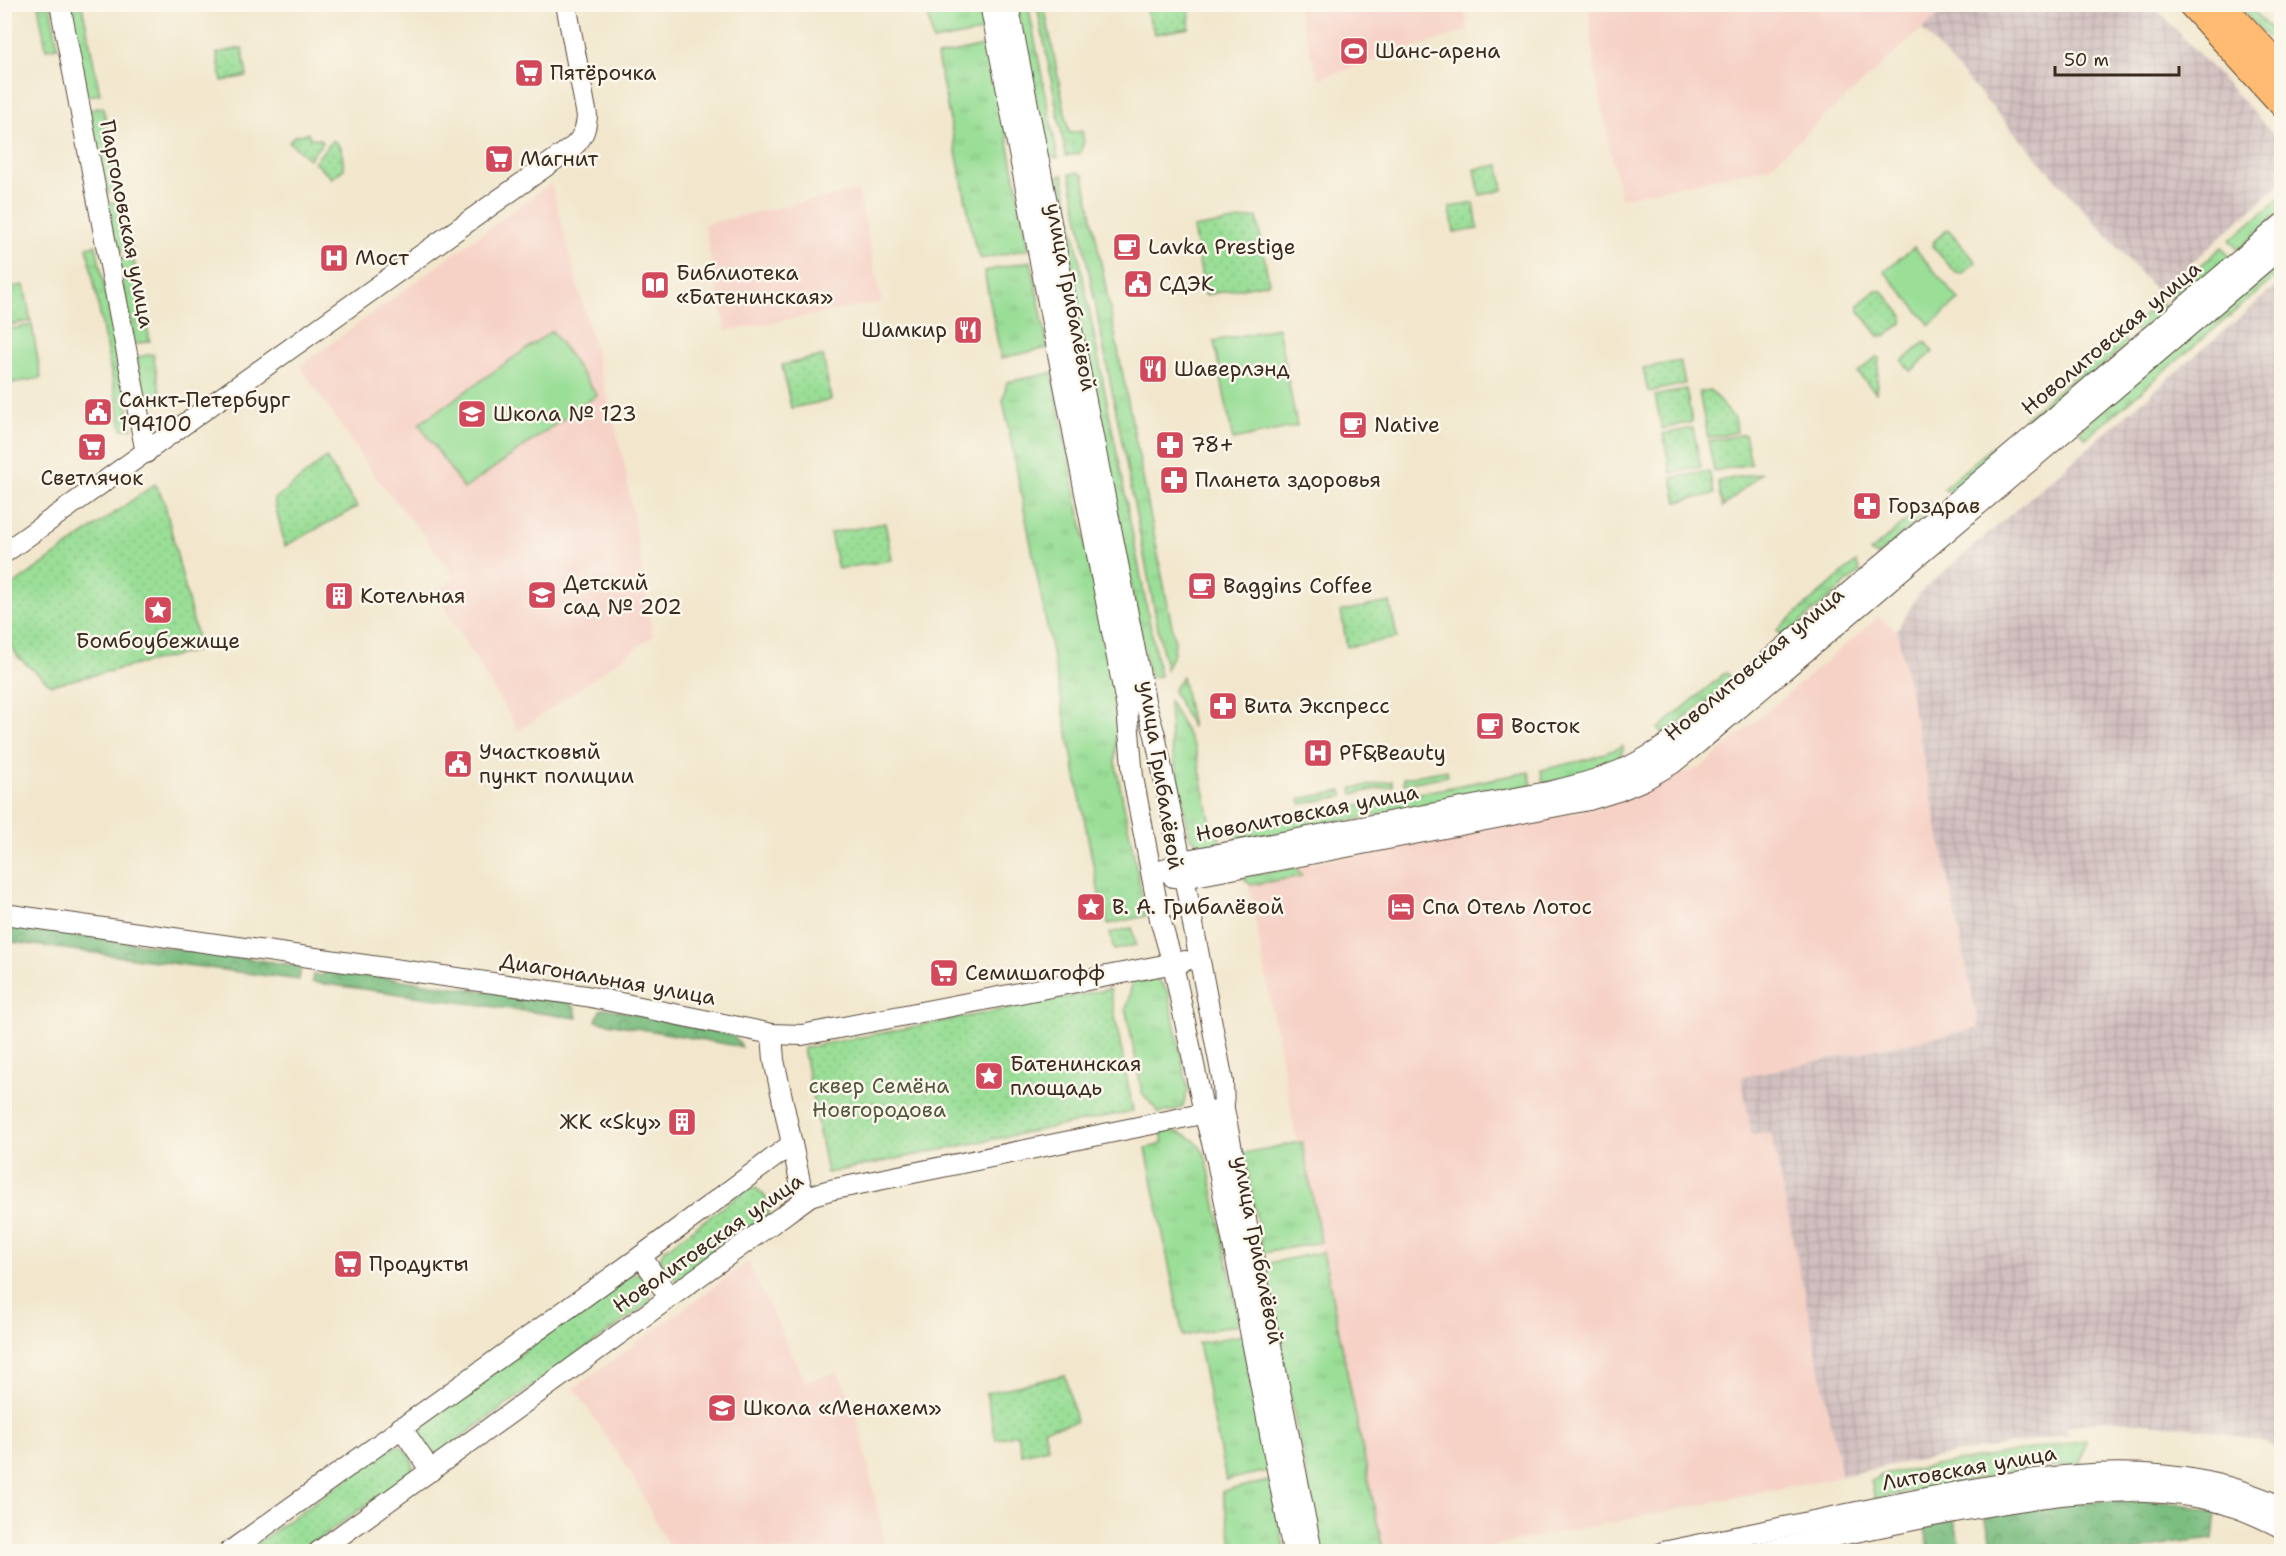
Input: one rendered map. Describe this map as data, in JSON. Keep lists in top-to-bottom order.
{
  "streets": {
    "street": [
      "Парголовская улица",
      "улица Грибалёвой",
      "Новолитовская улица",
      "Диагональная улица",
      "Литовская улица"
    ]
  },
  "crossings": [
    ["улица Грибалёвой", "Новолитовская улица"],
    ["улица Грибалёвой", "Диагональная улица"]
  ],
  "parks": ["сквер Семёна Новгородова"],
  "places": {
    "sports": ["Шанс-арена"],
    "supermarket": [
      "Пятёрочка",
      "Магнит",
      "Светлячок",
      "Семишагофф",
      "Продукты"
    ],
    "cafe": [
      "Lavka Prestige",
      "Native",
      "Baggins Coffee",
      "Восток"
    ],
    "hospital": ["Мост", "PF&Beauty"],
    "public building": ["СДЭК", "Санкт-Петербург 194100", "Участковый пункт полиции"],
    "library": ["Библиотека «Батенинская»"],
    "restaurant": ["Шамкир", "Шаверлэнд"],
    "school or university": ["Школа № 123", "Детский сад № 202", "Школа «Менахем»"],
    "pharmacy": [
      "78+",
      "Планета здоровья",
      "Горздрав",
      "Вита Экспресс"
    ],
    "building": ["Котельная", "ЖК «Sky»"],
    "place": ["Бомбоубежище", "В. А. Грибалёвой", "Батенинская площадь"],
    "hotel": ["Спа Отель Лотос"]
  },
  "scale_bar": "50 m"
}
